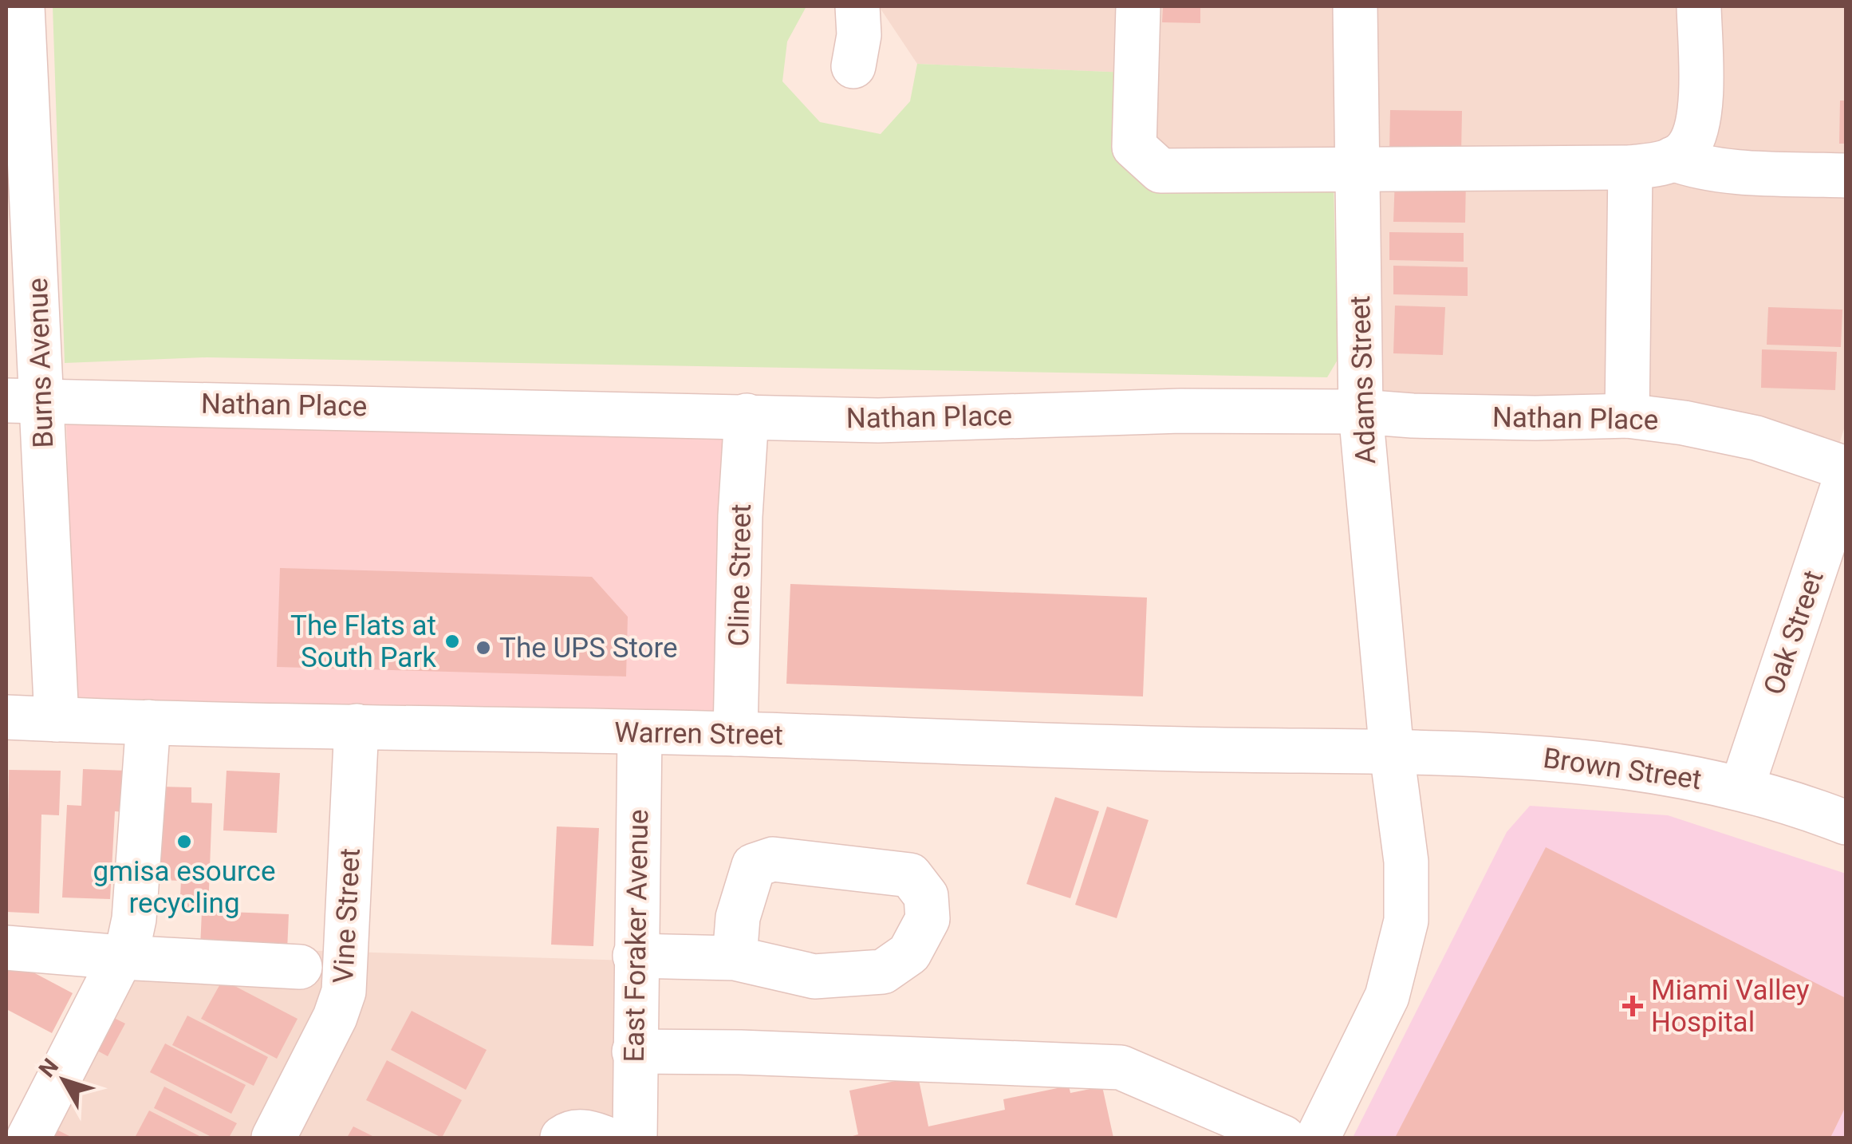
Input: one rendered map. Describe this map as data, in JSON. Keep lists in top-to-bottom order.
{
  "streets": {
    "street": [
      "Burns Avenue",
      "Adams Street",
      "Nathan Place",
      "Cline Street",
      "Oak Street",
      "Warren Street",
      "Brown Street",
      "Vine Street",
      "East Foraker Avenue"
    ]
  },
  "crossings": [
    ["Burns Avenue", "Nathan Place"],
    ["Burns Avenue", "Warren Street"],
    ["Adams Street", "Nathan Place"],
    ["Adams Street", "Warren Street"],
    ["Adams Street", "Brown Street"],
    ["Nathan Place", "Cline Street"],
    ["Cline Street", "Warren Street"],
    ["Oak Street", "Brown Street"],
    ["Warren Street", "Brown Street"],
    ["Warren Street", "Vine Street"],
    ["Warren Street", "East Foraker Avenue"]
  ],
  "places": {
    "other": ["The Flats at South Park", "The UPS Store", "gmisa esource recycling"],
    "health": ["Miami Valley Hospital"]
  },
  "north": "top left"
}
